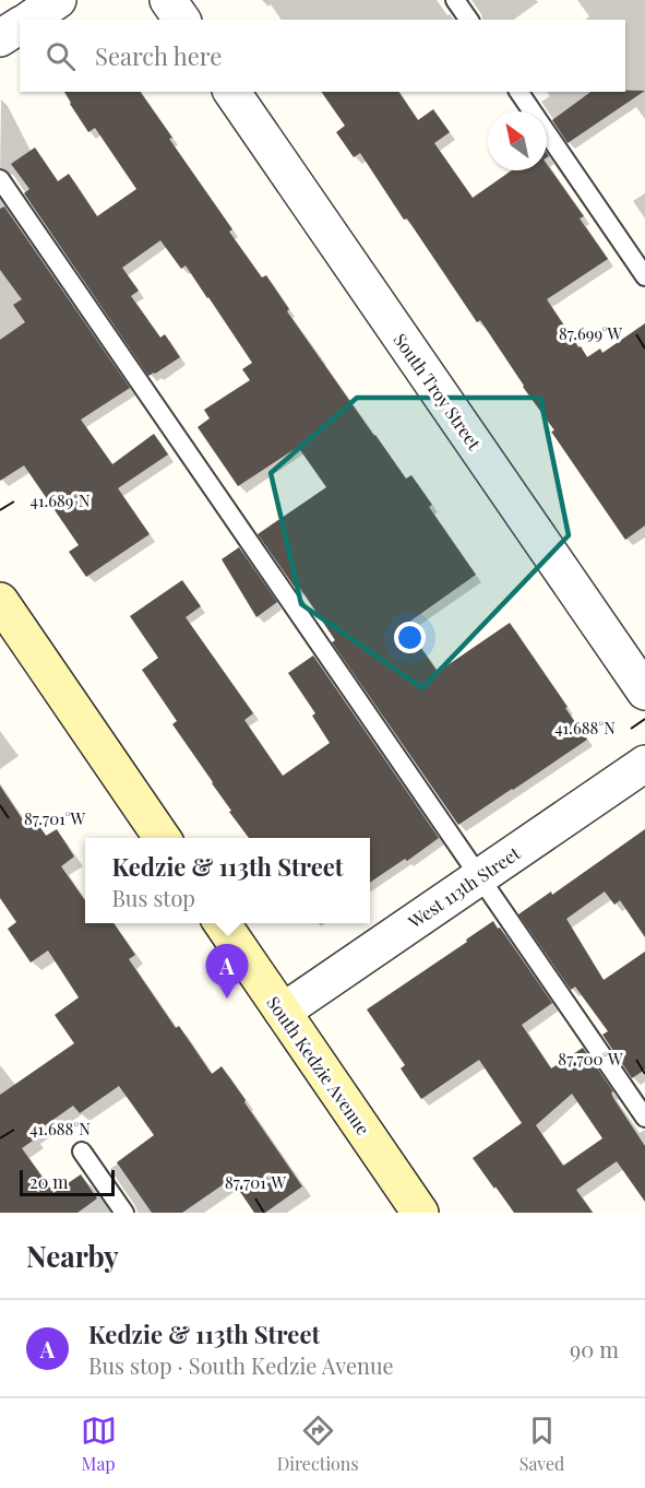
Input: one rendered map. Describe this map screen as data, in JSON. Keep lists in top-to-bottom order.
{
  "streets": {
    "main road": ["South Kedzie Avenue"],
    "street": ["South Troy Street", "West 113th Street"]
  },
  "crossings": [
    ["West 113th Street", "South Kedzie Avenue"]
  ],
  "scale_bar": "20 m",
  "north": "top left",
  "page": {
    "search": "Search here",
    "popup": ["Kedzie & 113th Street", "Bus stop"],
    "pins": "A",
    "scale": "20 m",
    "heading": "Nearby",
    "list": [
      {
        "mark": "A",
        "name": "Kedzie & 113th Street",
        "note": "Bus stop · South Kedzie Avenue",
        "value": "90 m"
      }
    ],
    "nav": ["Map", "Directions", "Saved"]
  },
  "coordinates": [
    "87.699°W",
    "41.689°N",
    "41.688°N",
    "87.701°W",
    "87.700°W"
  ]
}
